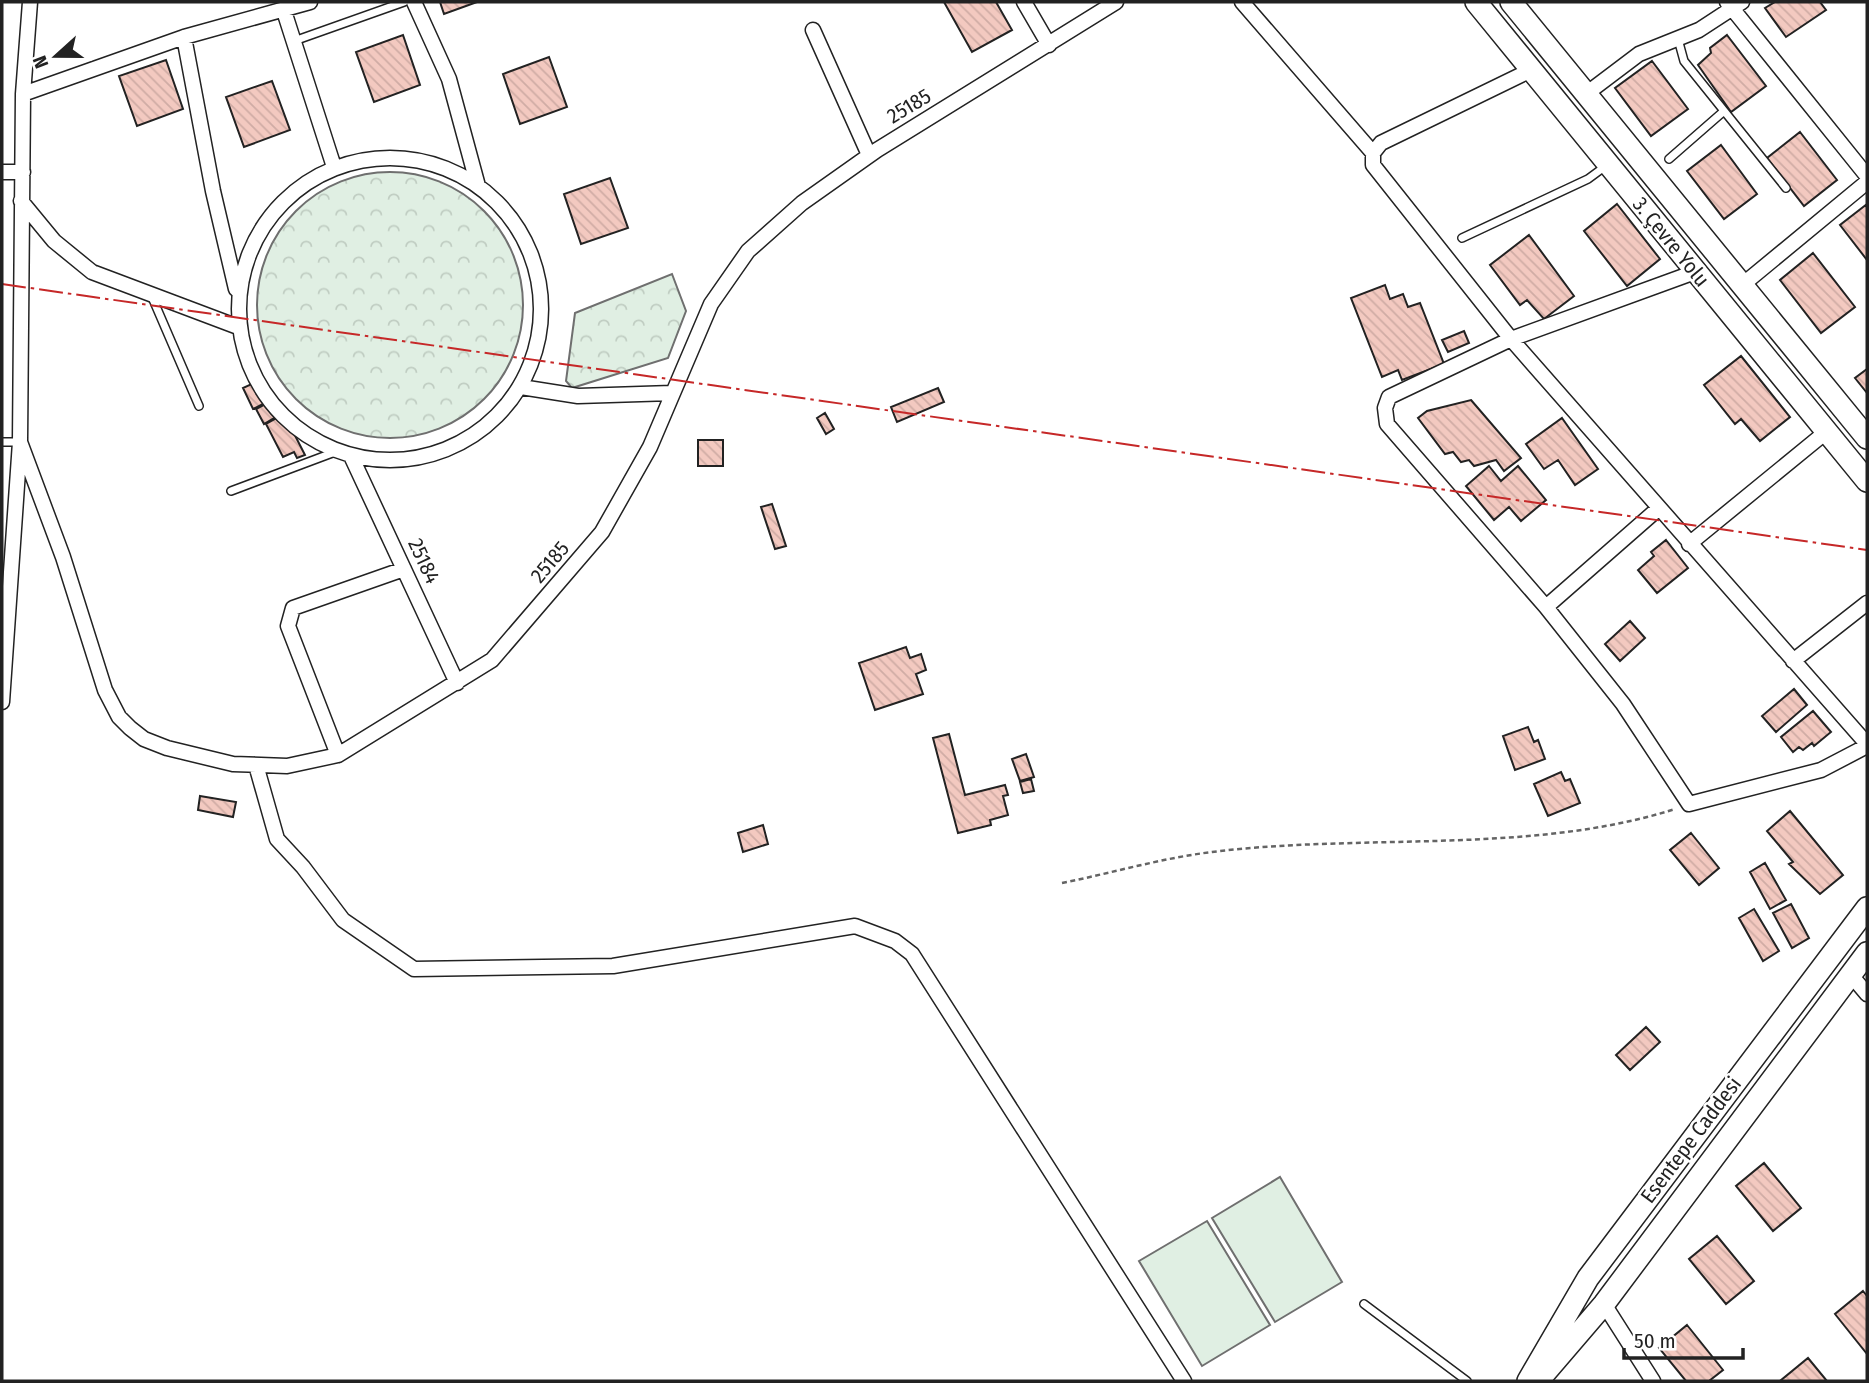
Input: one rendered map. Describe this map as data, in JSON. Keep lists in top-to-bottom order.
{
  "streets": {
    "main road": ["3. Çevre Yolu", "Esentepe Caddesi"],
    "street": ["25185", "25184"]
  },
  "crossings": [
    ["25185", "25184"]
  ],
  "scale_bar": "50 m",
  "north": "left"
}
